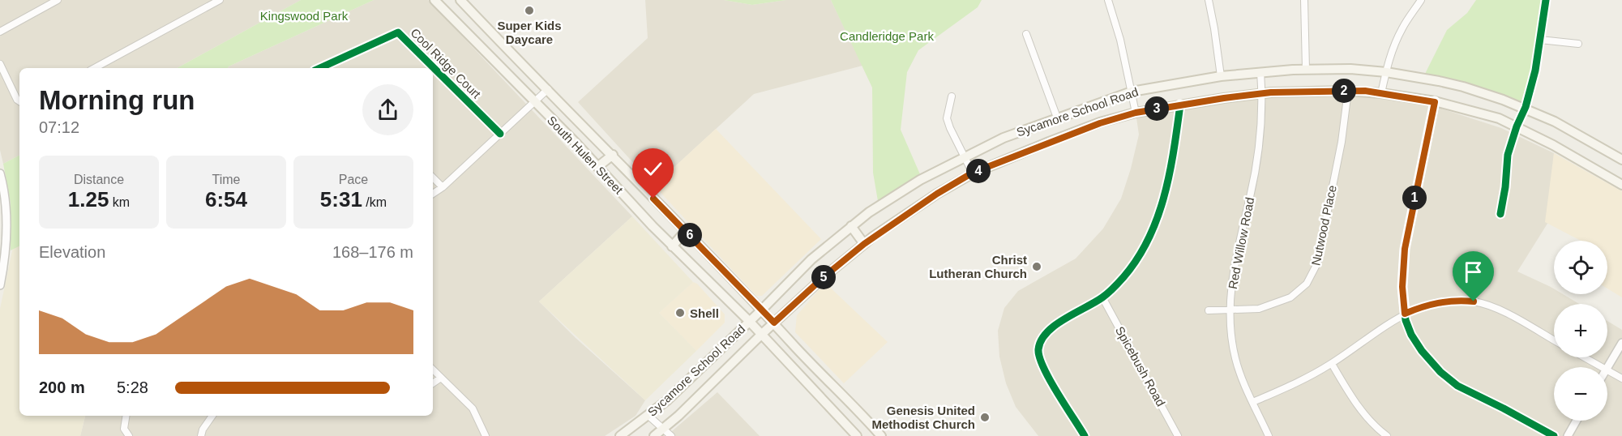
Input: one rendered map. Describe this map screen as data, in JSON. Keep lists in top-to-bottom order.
{
  "streets": {
    "main road": ["Sycamore School Road", "South Hulen Street"],
    "street": [
      "Cool Ridge Court",
      "Nutwood Place",
      "Red Willow Road",
      "Spicebush Road"
    ]
  },
  "crossings": [
    ["Sycamore School Road", "South Hulen Street"],
    ["Sycamore School Road", "Nutwood Place"],
    ["Sycamore School Road", "Red Willow Road"],
    ["Nutwood Place", "Red Willow Road"]
  ],
  "parks": ["Kingswood Park", "Candleridge Park"],
  "places": [
    "Super Kids Daycare",
    "Christ Lutheran Church",
    "Shell",
    "Genesis United Methodist Church"
  ],
  "page": {
    "heading": ["Morning run", "07:12"],
    "pins": [
      "2",
      "3",
      "4",
      "1",
      "6",
      "5"
    ],
    "stats": [
      ["Distance", "1.25 km"],
      ["Time", "6:54"],
      ["Pace", "5:31 /km"]
    ],
    "chart": ["Elevation", "168–176 m"],
    "map_buttons": ["+", "−"],
    "list": [
      {
        "name": "200 m",
        "note": "5:28"
      }
    ]
  }
}
